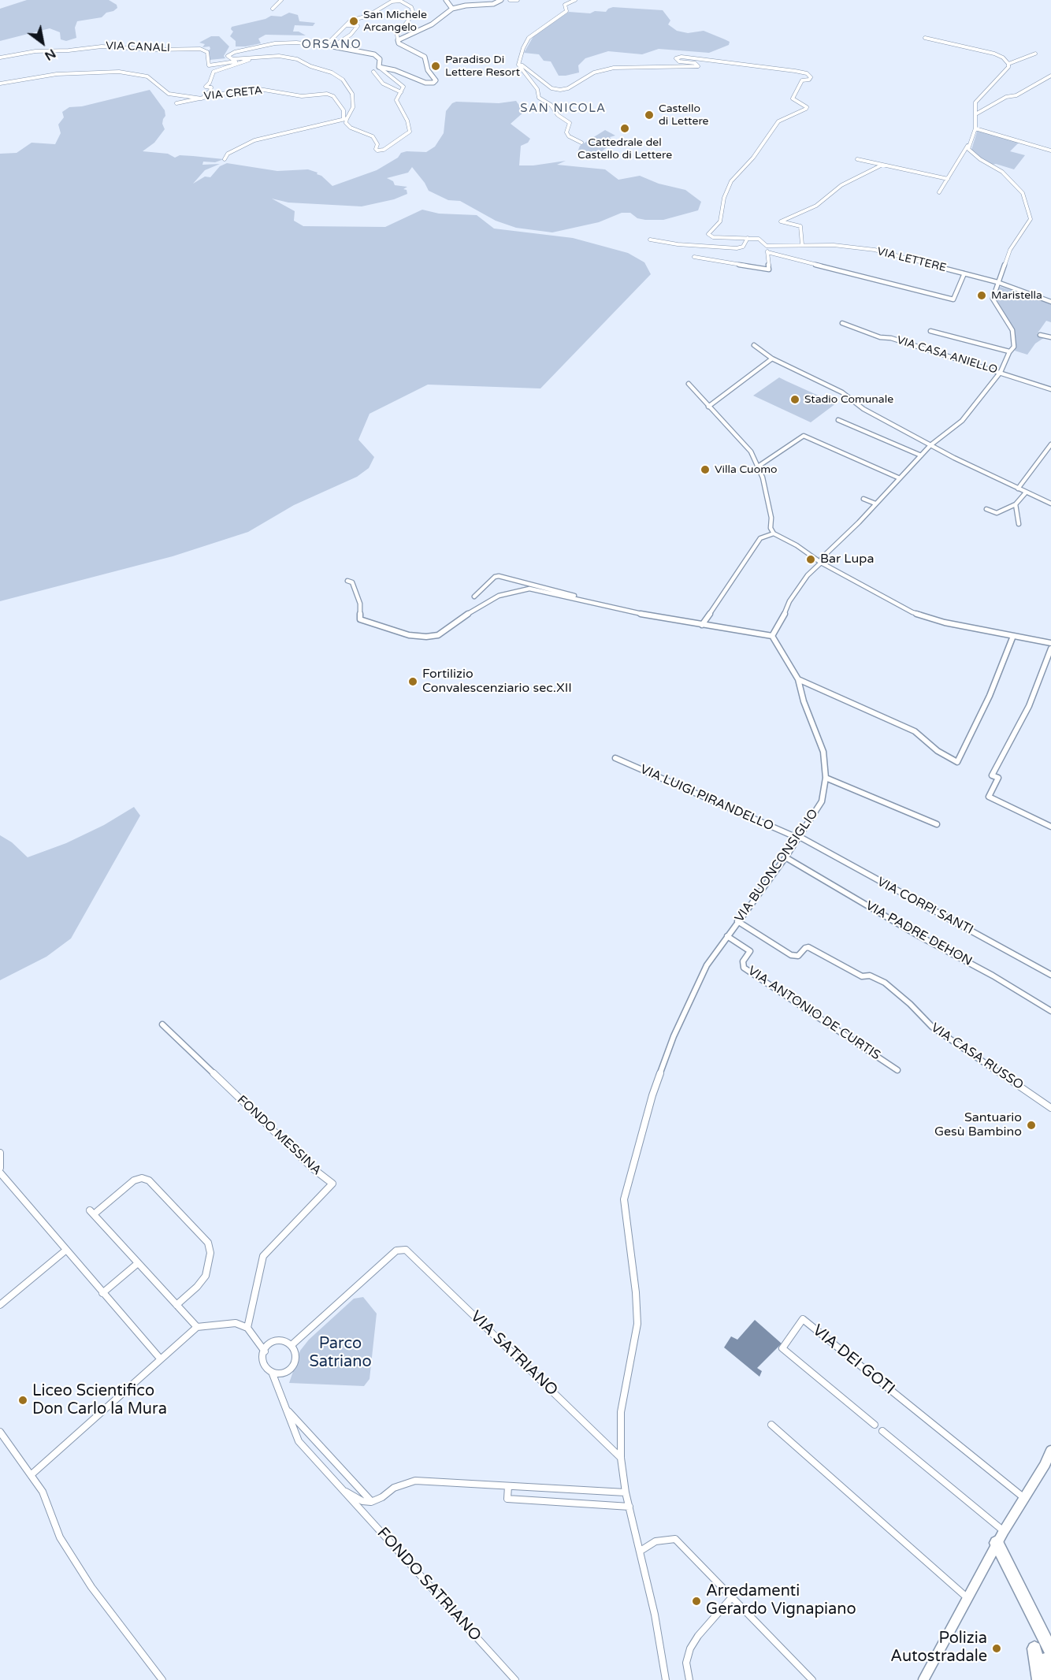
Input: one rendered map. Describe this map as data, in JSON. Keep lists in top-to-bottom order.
{
  "streets": {
    "street": [
      "VIA CANALI",
      "VIA CRETA",
      "VIA LETTERE",
      "VIA CASA ANIELLO",
      "VIA LUIGI PIRANDELLO",
      "VIA BUONCONSIGLIO",
      "VIA CORPI SANTI",
      "VIA PADRE DEHON",
      "VIA ANTONIO DE CURTIS",
      "VIA CASA RUSSO",
      "FONDO MESSINA",
      "VIA SATRIANO",
      "VIA DEI GOTI",
      "FONDO SATRIANO"
    ]
  },
  "crossings": [
    ["VIA LUIGI PIRANDELLO", "VIA BUONCONSIGLIO"],
    ["VIA LUIGI PIRANDELLO", "VIA CORPI SANTI"],
    ["VIA BUONCONSIGLIO", "VIA CORPI SANTI"],
    ["VIA BUONCONSIGLIO", "VIA PADRE DEHON"],
    ["VIA BUONCONSIGLIO", "VIA ANTONIO DE CURTIS"],
    ["VIA BUONCONSIGLIO", "VIA CASA RUSSO"],
    ["VIA BUONCONSIGLIO", "VIA SATRIANO"],
    ["VIA SATRIANO", "FONDO SATRIANO"]
  ],
  "districts": ["ORSANO", "SAN NICOLA"],
  "parks": ["Parco Satriano"],
  "places": [
    "San Michele Arcangelo",
    "Paradiso Di Lettere Resort",
    "Castello di Lettere",
    "Cattedrale del Castello di Lettere",
    "Maristella",
    "Stadio Comunale",
    "Villa Cuomo",
    "Bar Lupa",
    "Fortilizio Convalescenziario sec.XII",
    "Santuario Gesù Bambino",
    "Liceo Scientifico Don Carlo la Mura",
    "Arredamenti Gerardo Vignapiano",
    "Polizia Autostradale"
  ],
  "north": "bottom right"
}
